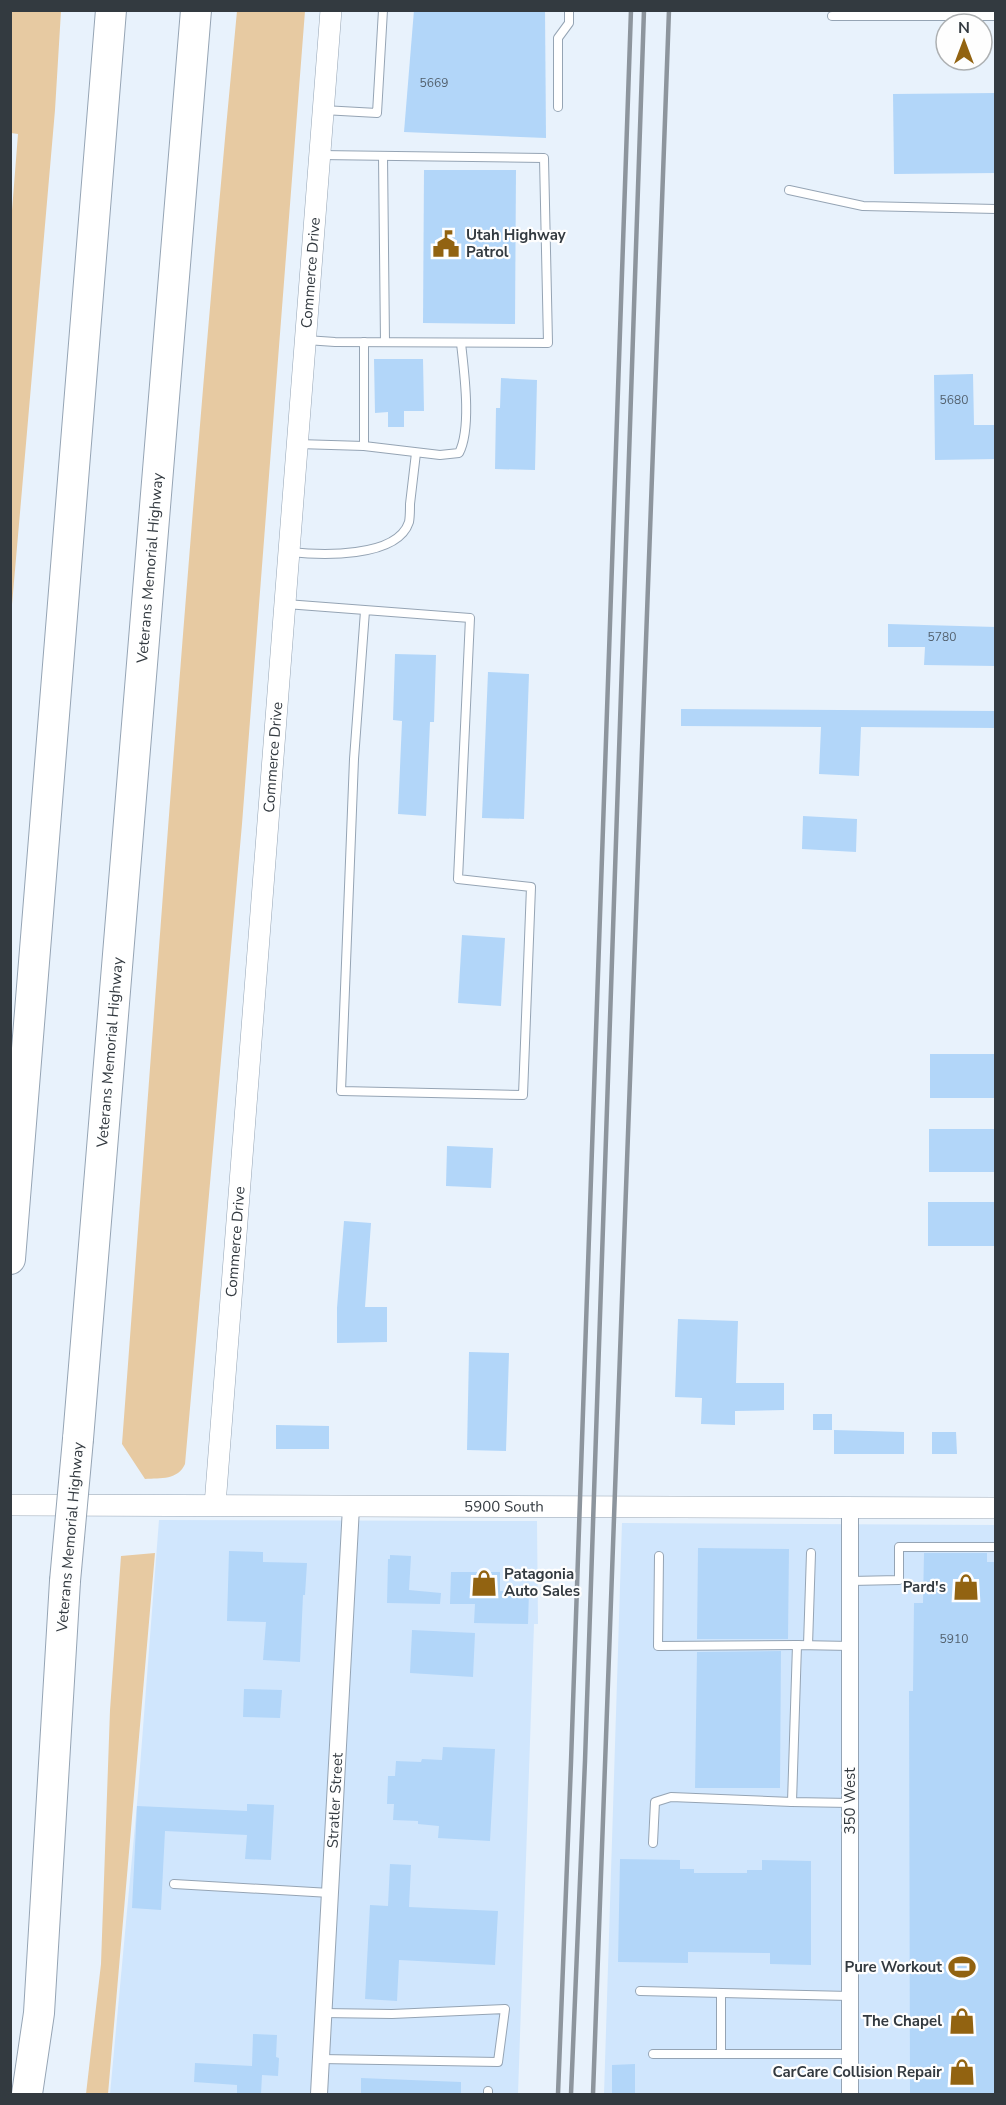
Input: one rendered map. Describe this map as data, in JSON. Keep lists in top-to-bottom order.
{
  "streets": {
    "highway": ["Veterans Memorial Highway"],
    "street": [
      "Commerce Drive",
      "5900 South",
      "Stratler Street",
      "350 West"
    ]
  },
  "crossings": [
    ["Commerce Drive", "5900 South"],
    ["5900 South", "Stratler Street"],
    ["5900 South", "350 West"]
  ],
  "places": {
    "public building": ["Utah Highway Patrol"],
    "shop": [
      "Patagonia Auto Sales",
      "Pard's",
      "The Chapel",
      "CarCare Collision Repair"
    ],
    "sports": ["Pure Workout"]
  },
  "house_numbers": [
    "5669",
    "5680",
    "5780",
    "5910"
  ],
  "north": "top"
}
